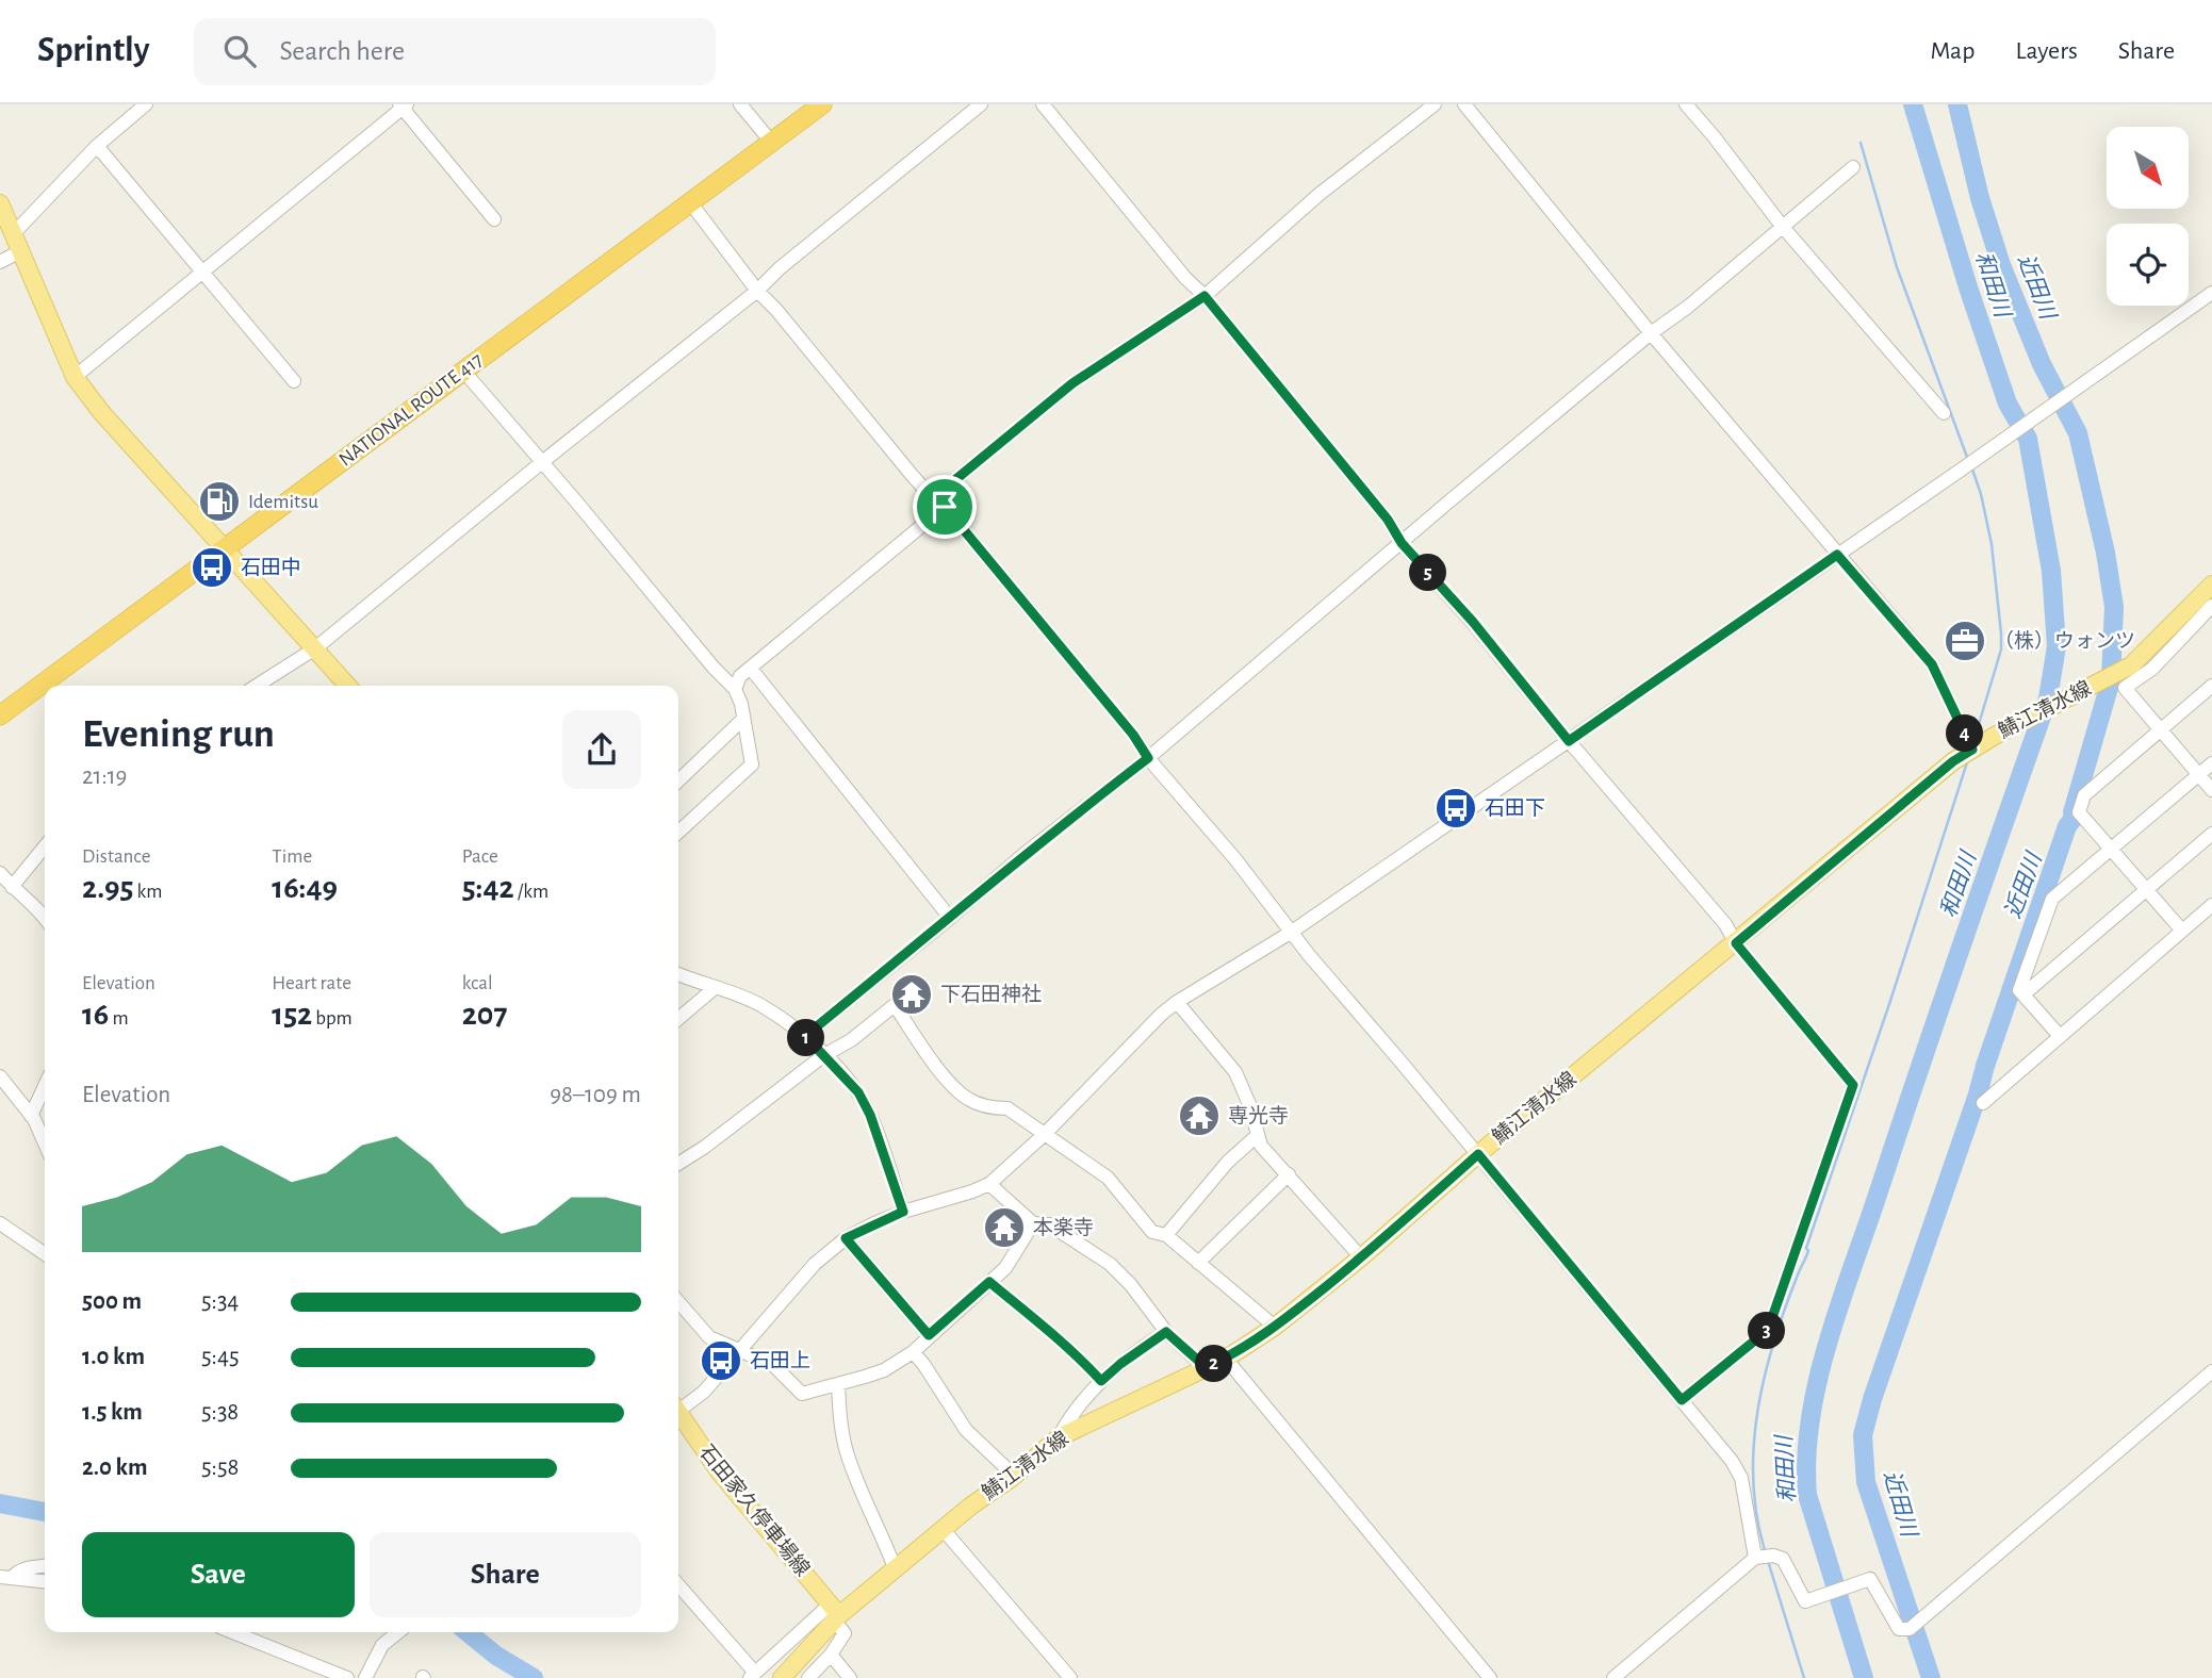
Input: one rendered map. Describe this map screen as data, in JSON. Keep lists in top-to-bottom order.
{
  "streets": {
    "highway": ["NATIONAL ROUTE 417"],
    "main road": ["鯖江清水線", "石田家久停車場線"]
  },
  "crossings": [
    ["鯖江清水線", "石田家久停車場線"]
  ],
  "water": ["和田川", "近田川"],
  "places": {
    "fuel station": ["Idemitsu"],
    "bus stop": ["石田中", "石田下", "石田上"],
    "office": ["（株）ウォンツ"],
    "temple": ["下石田神社", "専光寺", "本楽寺"]
  },
  "north": "bottom right",
  "page": {
    "header": "Sprintly",
    "search": "Search here",
    "nav": ["Map", "Layers", "Share"],
    "pins": [
      "5",
      "4",
      "1",
      "3",
      "2"
    ],
    "heading": ["Evening run", "21:19"],
    "stats": [
      ["Distance", "2.95 km"],
      ["Time", "16:49"],
      ["Pace", "5:42 /km"],
      ["Elevation", "16 m"],
      ["Heart rate", "152 bpm"],
      ["kcal", "207"]
    ],
    "chart": ["Elevation", "98–109 m"],
    "list": [
      {
        "name": "500 m",
        "note": "5:34"
      },
      {
        "name": "1.0 km",
        "note": "5:45"
      },
      {
        "name": "1.5 km",
        "note": "5:38"
      },
      {
        "name": "2.0 km",
        "note": "5:58"
      }
    ],
    "buttons": ["Save", "Share"]
  }
}
